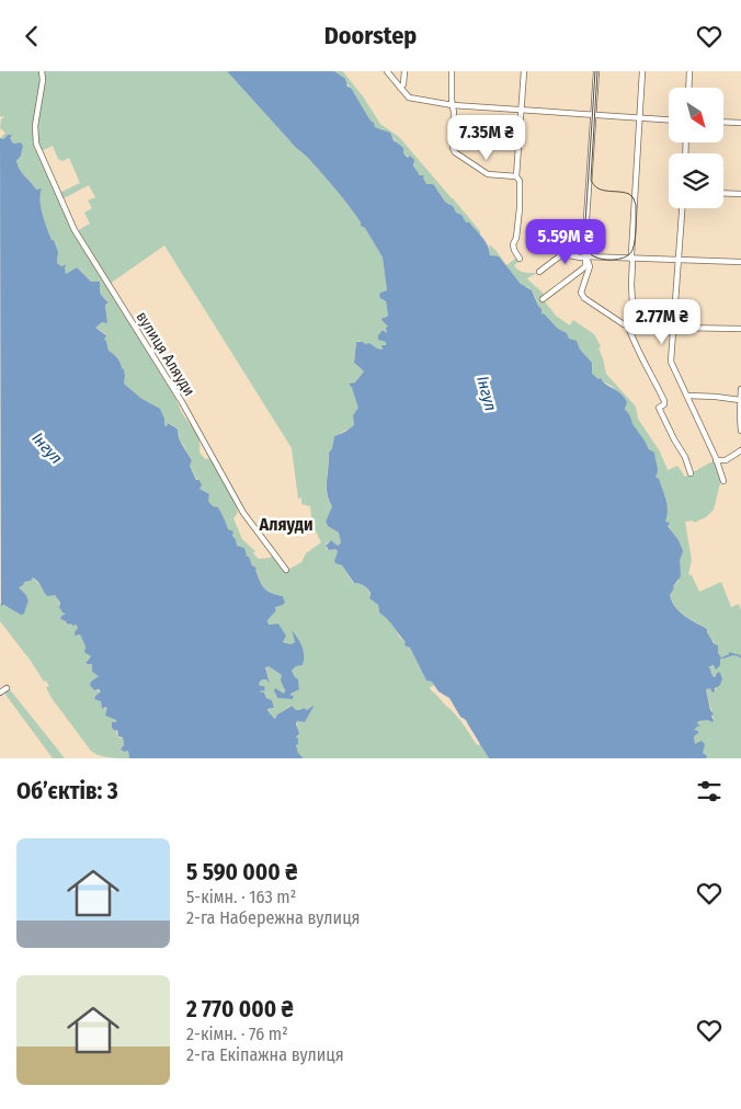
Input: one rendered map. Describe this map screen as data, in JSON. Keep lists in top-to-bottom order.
{
  "streets": {
    "street": ["вулиця Аляуди"]
  },
  "districts": ["Аляуди"],
  "water": ["Інгул"],
  "north": "bottom right",
  "page": {
    "header": "Doorstep",
    "price": ["7.35M ₴", "5.59M ₴", "2.77M ₴"],
    "heading": "Об’єктів: 3",
    "list": [
      {
        "name": "5 590 000 ₴",
        "note": "5-кімн. · 163 m² · 2-га Набережна вулиця"
      },
      {
        "name": "2 770 000 ₴",
        "note": "2-кімн. · 76 m² · 2-га Екіпажна вулиця"
      }
    ]
  }
}
